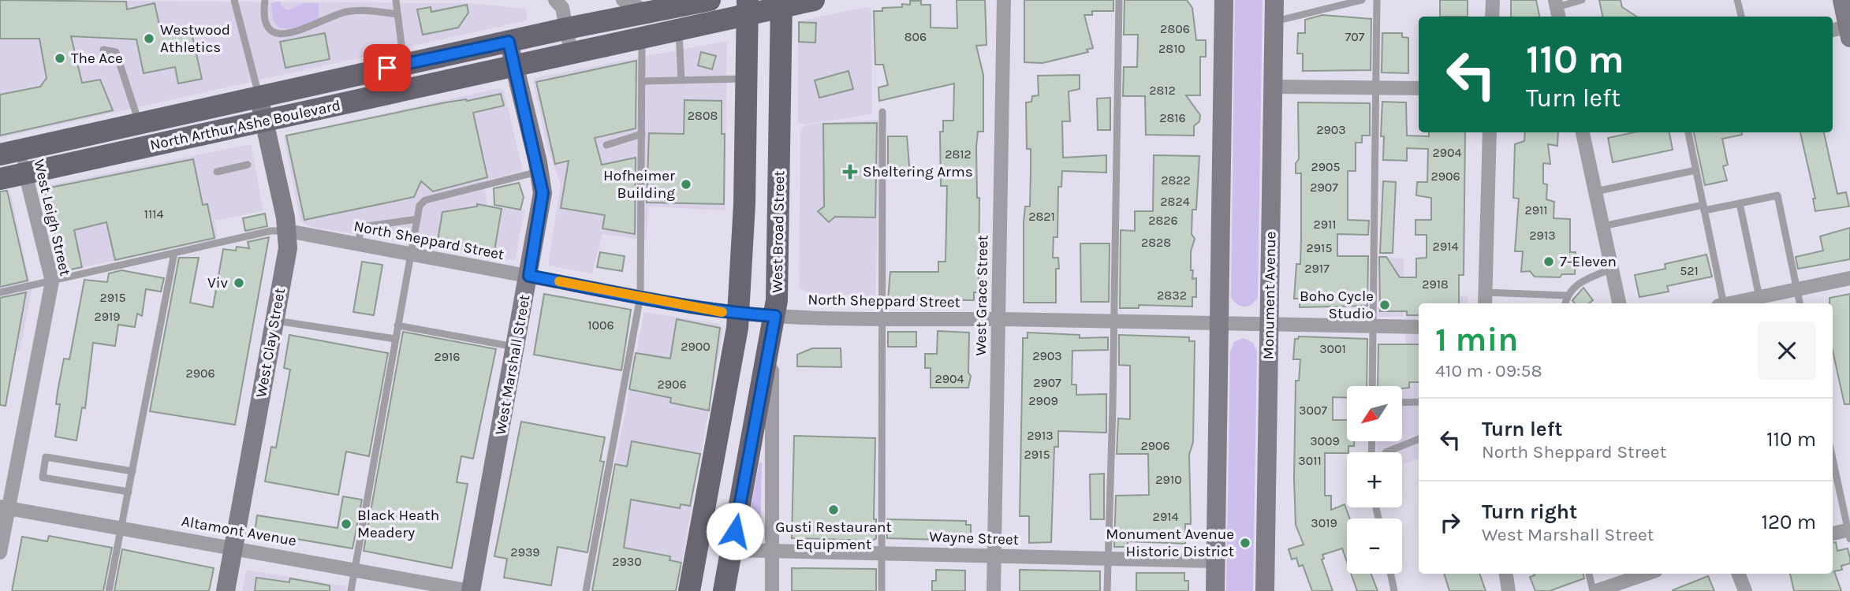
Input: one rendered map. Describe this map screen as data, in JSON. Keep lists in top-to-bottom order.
{
  "streets": {
    "main road": ["North Arthur Ashe Boulevard", "West Broad Street"],
    "street": [
      "West Leigh Street",
      "North Sheppard Street",
      "West Grace Street",
      "Monument Avenue",
      "West Clay Street",
      "West Marshall Street",
      "Altamont Avenue",
      "Wayne Street"
    ]
  },
  "crossings": [
    ["North Arthur Ashe Boulevard", "West Leigh Street"],
    ["North Arthur Ashe Boulevard", "West Broad Street"],
    ["North Arthur Ashe Boulevard", "West Clay Street"],
    ["North Arthur Ashe Boulevard", "West Marshall Street"],
    ["West Leigh Street", "Altamont Avenue"],
    ["West Broad Street", "North Sheppard Street"],
    ["West Broad Street", "Wayne Street"],
    ["North Sheppard Street", "West Grace Street"],
    ["North Sheppard Street", "Monument Avenue"],
    ["North Sheppard Street", "West Clay Street"],
    ["North Sheppard Street", "West Marshall Street"],
    ["West Grace Street", "Wayne Street"],
    ["West Clay Street", "Altamont Avenue"],
    ["West Marshall Street", "Altamont Avenue"]
  ],
  "places": {
    "other": [
      "Westwood Athletics",
      "The Ace",
      "Hofheimer Building",
      "7-Eleven",
      "Viv",
      "Boho Cycle Studio",
      "Gusti Restaurant Equipment",
      "Black Heath Meadery",
      "Monument Avenue Historic District"
    ],
    "health": ["Sheltering Arms"]
  },
  "house_numbers": [
    "2806",
    "806",
    "707",
    "2810",
    "2812",
    "2808",
    "2816",
    "2903",
    "2904",
    "2812",
    "2905",
    "2906",
    "2822",
    "2907",
    "2824",
    "2911",
    "1114",
    "2821",
    "2826",
    "2911",
    "2913",
    "2828",
    "2914",
    "2915",
    "2917",
    "521",
    "2918",
    "2832",
    "2915",
    "2919",
    "1006",
    "2900",
    "3001",
    "2903",
    "2916",
    "2906",
    "2904",
    "2907",
    "2906",
    "2909",
    "3007",
    "2913",
    "3009",
    "2906",
    "2915",
    "3011",
    "2910",
    "2914",
    "3019",
    "2939",
    "2930"
  ],
  "north": "bottom left",
  "page": {
    "turn": ["110 m", "Turn left"],
    "heading": ["1 min", "410 m · 09:58"],
    "map_buttons": ["+", "−"],
    "list": [
      {
        "name": "Turn left",
        "note": "North Sheppard Street",
        "value": "110 m"
      },
      {
        "name": "Turn right",
        "note": "West Marshall Street",
        "value": "120 m"
      }
    ]
  }
}
